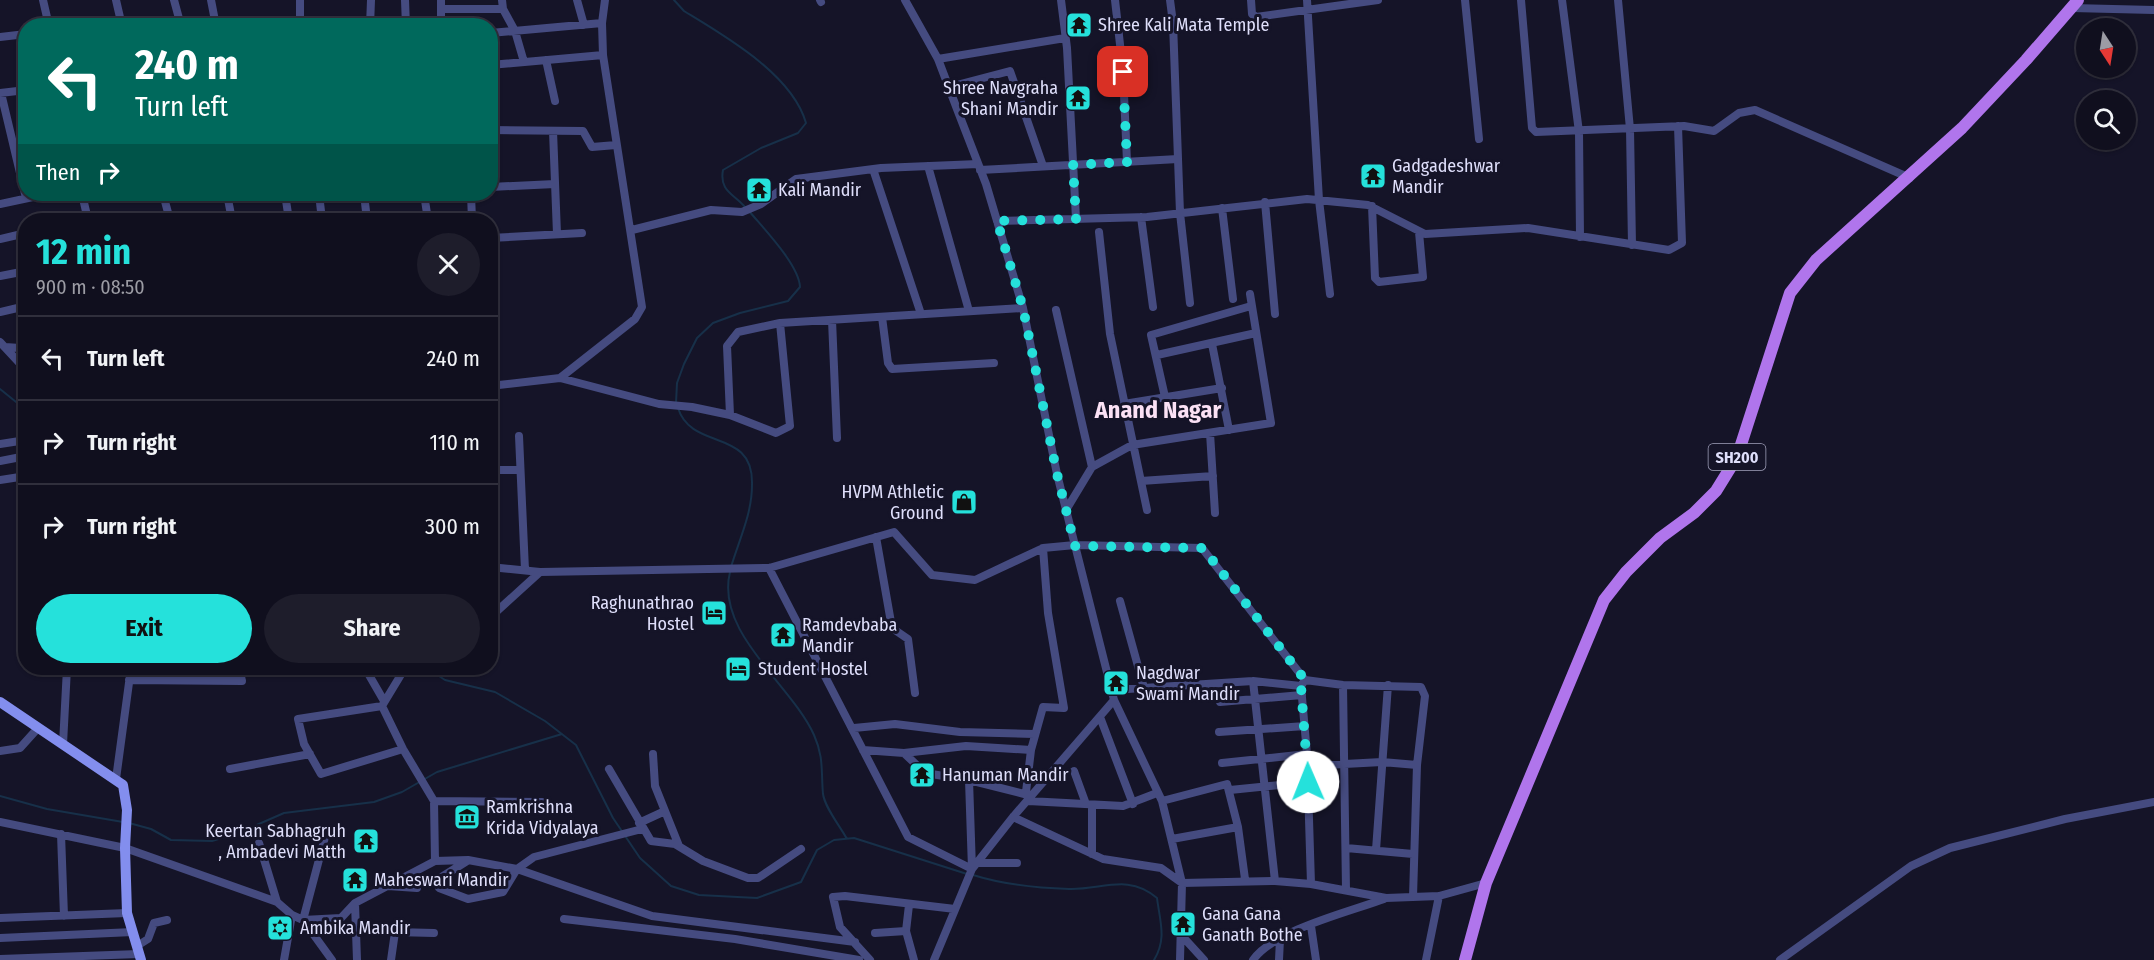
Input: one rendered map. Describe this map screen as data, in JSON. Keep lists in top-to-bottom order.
{
  "streets": {
    "main road": ["SH200"]
  },
  "districts": ["Anand Nagar"],
  "places": {
    "temple": [
      "Shree Kali Mata Temple",
      "Shree Navgraha Shani Mandir",
      "Gadgadeshwar Mandir",
      "Kali Mandir",
      "Ramdevbaba Mandir",
      "Nagdwar Swami Mandir",
      "Hanuman Mandir",
      "Keertan Sabhagruh , Ambadevi Matth",
      "Maheswari Mandir",
      "Gana Gana Ganath Bothe"
    ],
    "shop": ["HVPM Athletic Ground"],
    "hotel": ["Raghunathrao Hostel", "Student Hostel"],
    "museum": ["Ramkrishna Krida Vidyalaya"],
    "synagogue": ["Ambika Mandir"]
  },
  "north": "bottom",
  "page": {
    "turn": ["240 m", "Turn left"],
    "then": "Then",
    "heading": ["12 min", "900 m · 08:50"],
    "list": [
      {
        "name": "Turn left",
        "value": "240 m"
      },
      {
        "name": "Turn right",
        "value": "110 m"
      },
      {
        "name": "Turn right",
        "value": "300 m"
      }
    ],
    "buttons": ["Exit", "Share"]
  }
}
